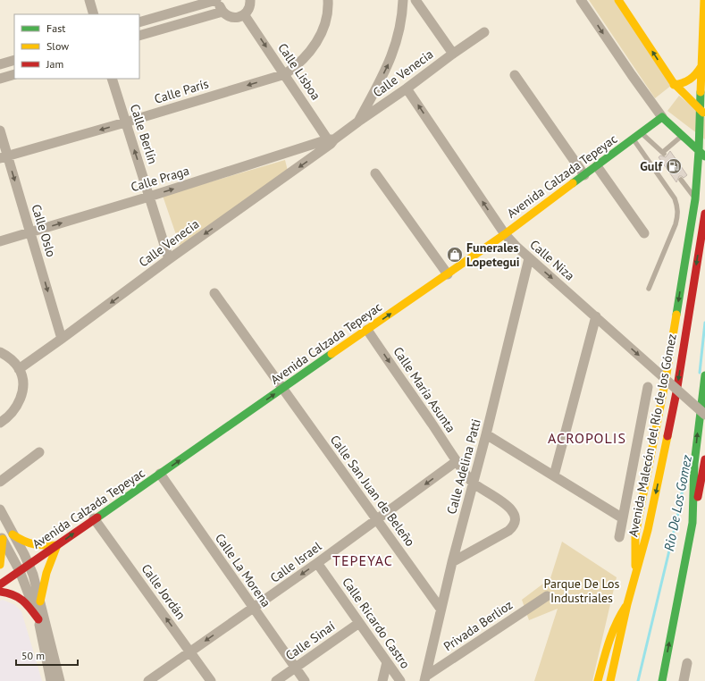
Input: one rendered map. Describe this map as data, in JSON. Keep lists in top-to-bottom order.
{
  "streets": {
    "street": [
      "Calle Lisboa",
      "Calle Venecia",
      "Calle París",
      "Calle Berlín",
      "Avenida Calzada Tepeyac",
      "Calle Praga",
      "Calle Oslo",
      "Calle Niza",
      "Calle María Asunta",
      "Avenida Malecón del Río de los Gómez",
      "Calle Adelina Patti",
      "Calle San Juan de Beleño",
      "Calle Israel",
      "Calle La Morena",
      "Calle Jordán",
      "Calle Ricardo Castro",
      "Privada Berlioz",
      "Calle Sinaí"
    ]
  },
  "crossings": [
    ["Calle Lisboa", "Calle Venecia"],
    ["Calle Lisboa", "Calle París"],
    ["Calle Lisboa", "Calle Praga"],
    ["Calle Venecia", "Calle Berlín"],
    ["Calle Venecia", "Calle Praga"],
    ["Calle Venecia", "Calle Oslo"],
    ["Calle Venecia", "Calle Niza"],
    ["Calle París", "Calle Berlín"],
    ["Calle París", "Calle Oslo"],
    ["Calle Berlín", "Calle Praga"],
    ["Avenida Calzada Tepeyac", "Calle Niza"],
    ["Avenida Calzada Tepeyac", "Calle María Asunta"],
    ["Avenida Calzada Tepeyac", "Calle San Juan de Beleño"],
    ["Avenida Calzada Tepeyac", "Calle La Morena"],
    ["Avenida Calzada Tepeyac", "Calle Jordán"],
    ["Calle Praga", "Calle Oslo"],
    ["Calle Niza", "Avenida Malecón del Río de los Gómez"],
    ["Calle Niza", "Calle Adelina Patti"],
    ["Calle María Asunta", "Calle Adelina Patti"],
    ["Calle María Asunta", "Calle Israel"],
    ["Calle Adelina Patti", "Calle San Juan de Beleño"],
    ["Calle Adelina Patti", "Privada Berlioz"],
    ["Calle San Juan de Beleño", "Calle Israel"],
    ["Calle Israel", "Calle La Morena"],
    ["Calle Israel", "Calle Jordán"],
    ["Calle Israel", "Calle Ricardo Castro"],
    ["Calle La Morena", "Calle Sinaí"],
    ["Calle Ricardo Castro", "Calle Sinaí"]
  ],
  "one_way": [
    "Calle Lisboa",
    "Calle Venecia",
    "Calle Berlín",
    "Avenida Calzada Tepeyac",
    "Calle Praga",
    "Calle Oslo",
    "Calle María Asunta",
    "Calle Israel",
    "Calle Jordán"
  ],
  "districts": ["ACROPOLIS", "TEPEYAC"],
  "water": ["Rio De Los Gomez"],
  "parks": ["Parque De Los Industriales"],
  "places": {
    "fuel station": ["Gulf"],
    "shop": ["Funerales Lopetegui"]
  },
  "legend": ["Fast", "Slow", "Jam"],
  "scale_bar": "50 m"
}
